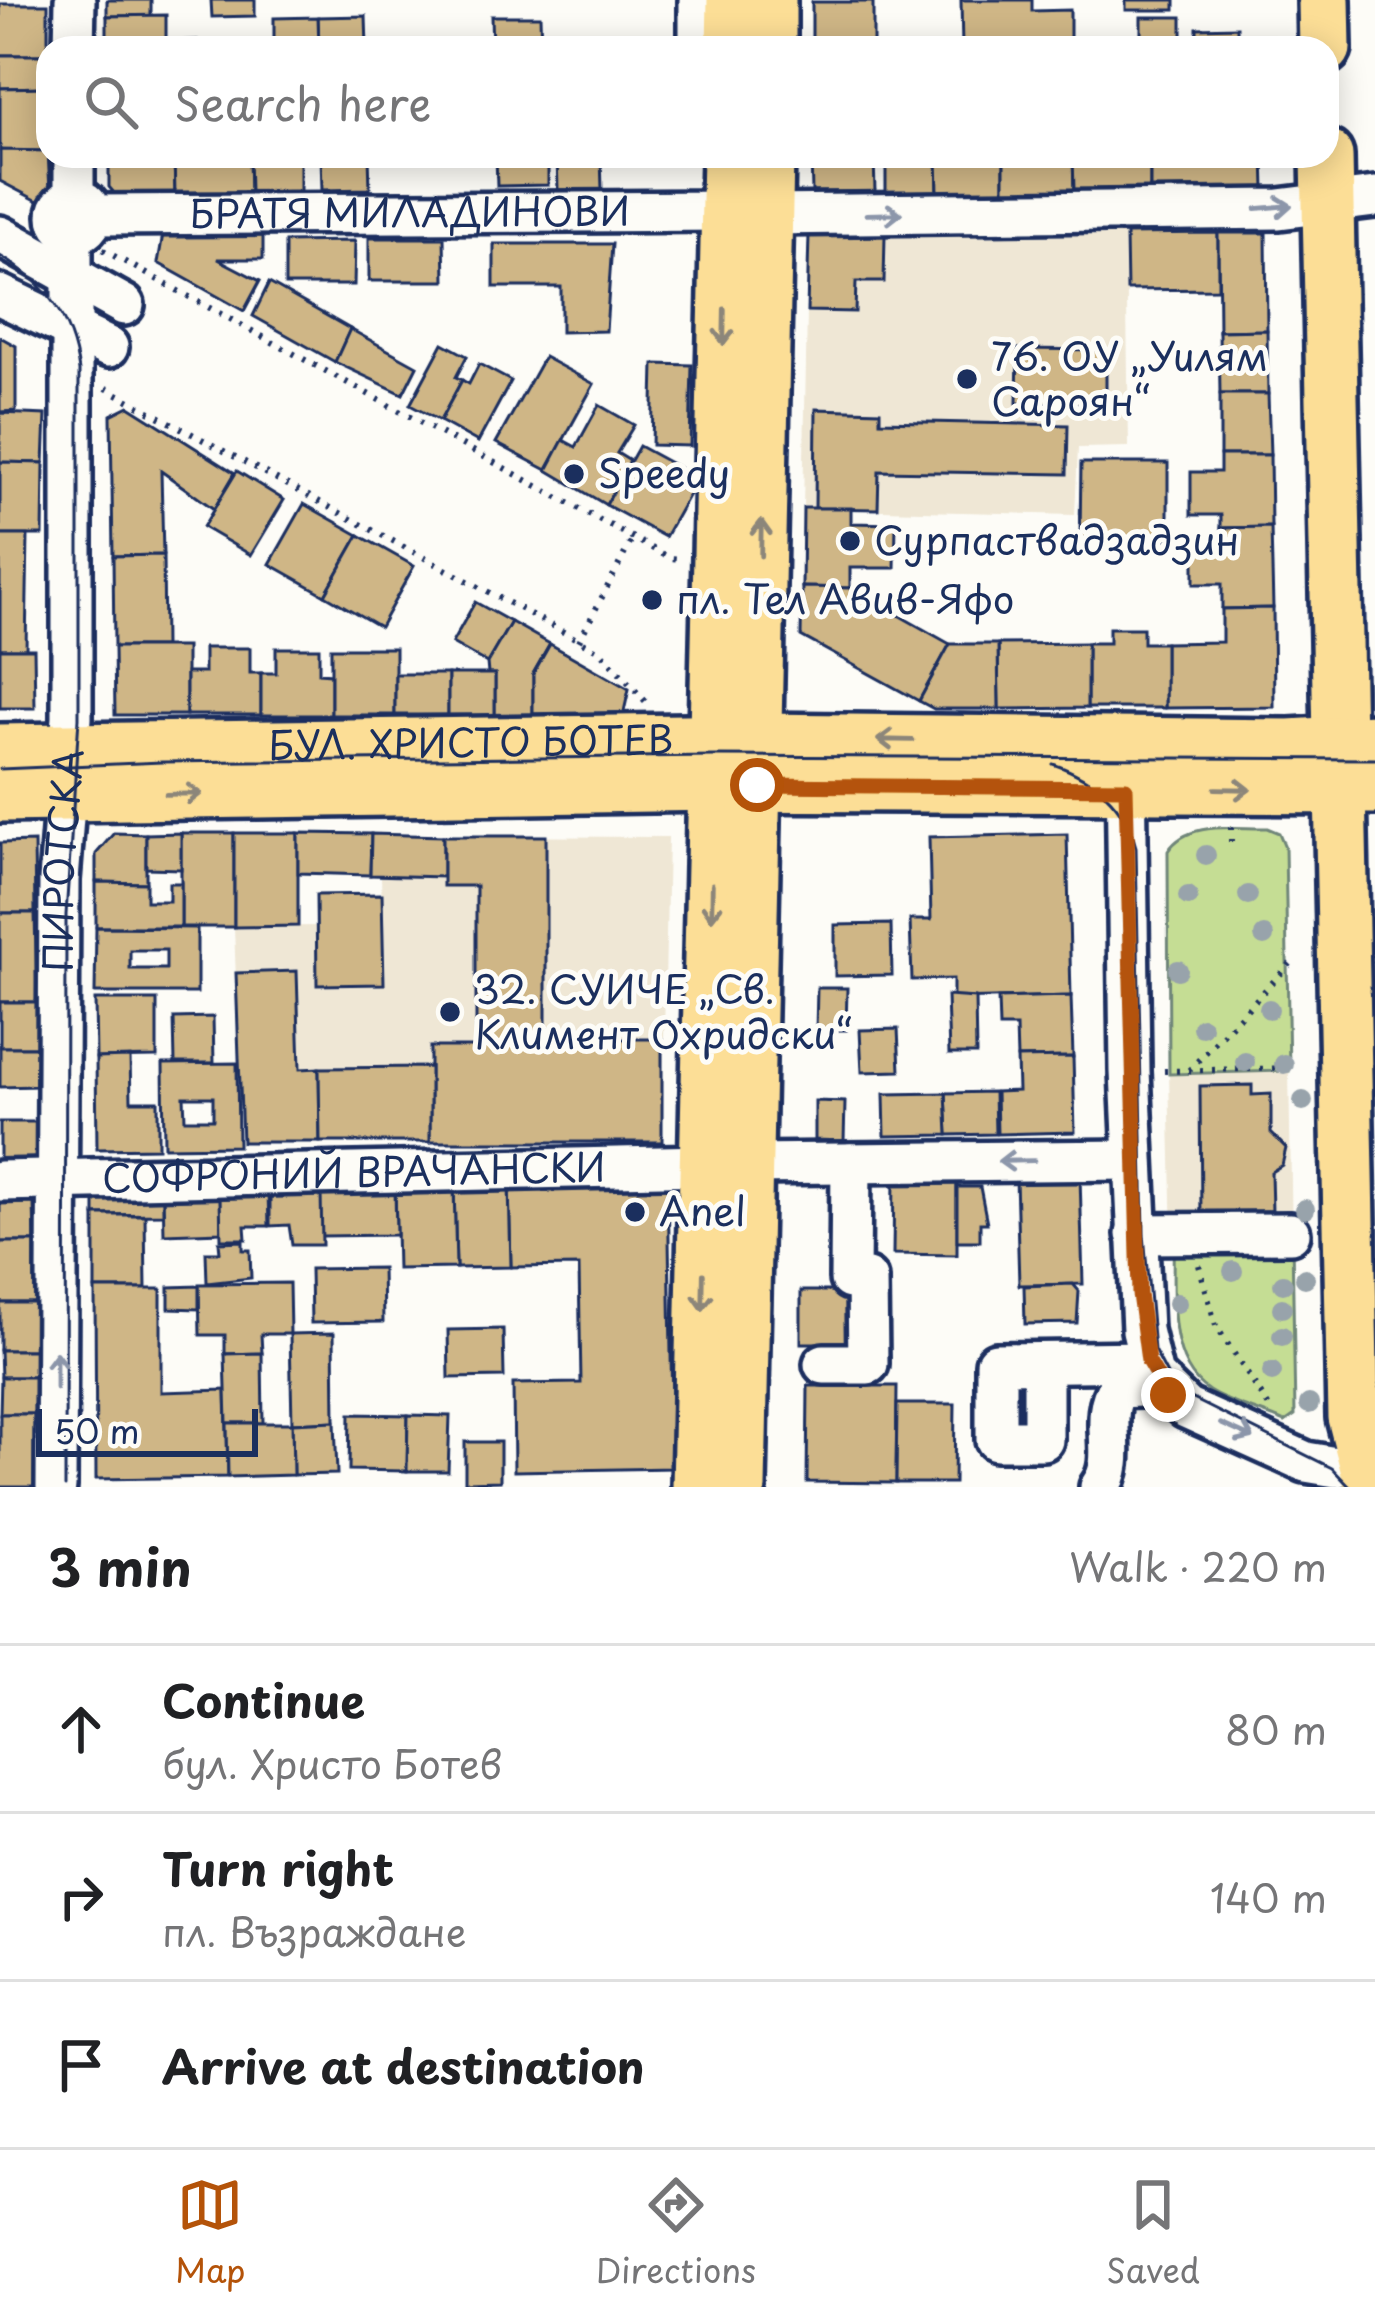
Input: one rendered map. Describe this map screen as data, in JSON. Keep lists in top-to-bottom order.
{
  "streets": {
    "main road": ["БУЛ. ХРИСТО БОТЕВ"],
    "street": ["БРАТЯ МИЛАДИНОВИ", "ПИРОТСКА", "СОФРОНИЙ ВРАЧАНСКИ"]
  },
  "crossings": [
    ["БРАТЯ МИЛАДИНОВИ", "ПИРОТСКА"],
    ["БУЛ. ХРИСТО БОТЕВ", "ПИРОТСКА"],
    ["ПИРОТСКА", "СОФРОНИЙ ВРАЧАНСКИ"]
  ],
  "one_way": ["БРАТЯ МИЛАДИНОВИ"],
  "places": [
    "76. ОУ „Уилям Сароян“",
    "Speedy",
    "Сурпаствадзадзин",
    "пл. Тел Авив-Яфо",
    "32. СУИЧЕ „Св. Климент Охридски“",
    "Anel"
  ],
  "scale_bar": "50 m",
  "page": {
    "search": "Search here",
    "scale": "50 m",
    "heading": ["3 min", "Walk · 220 m"],
    "list": [
      ["Continue", "бул. Христо Ботев", "80 m"],
      ["Turn right", "пл. Възраждане", "140 m"],
      "Arrive at destination"
    ],
    "nav": ["Map", "Directions", "Saved"]
  }
}
